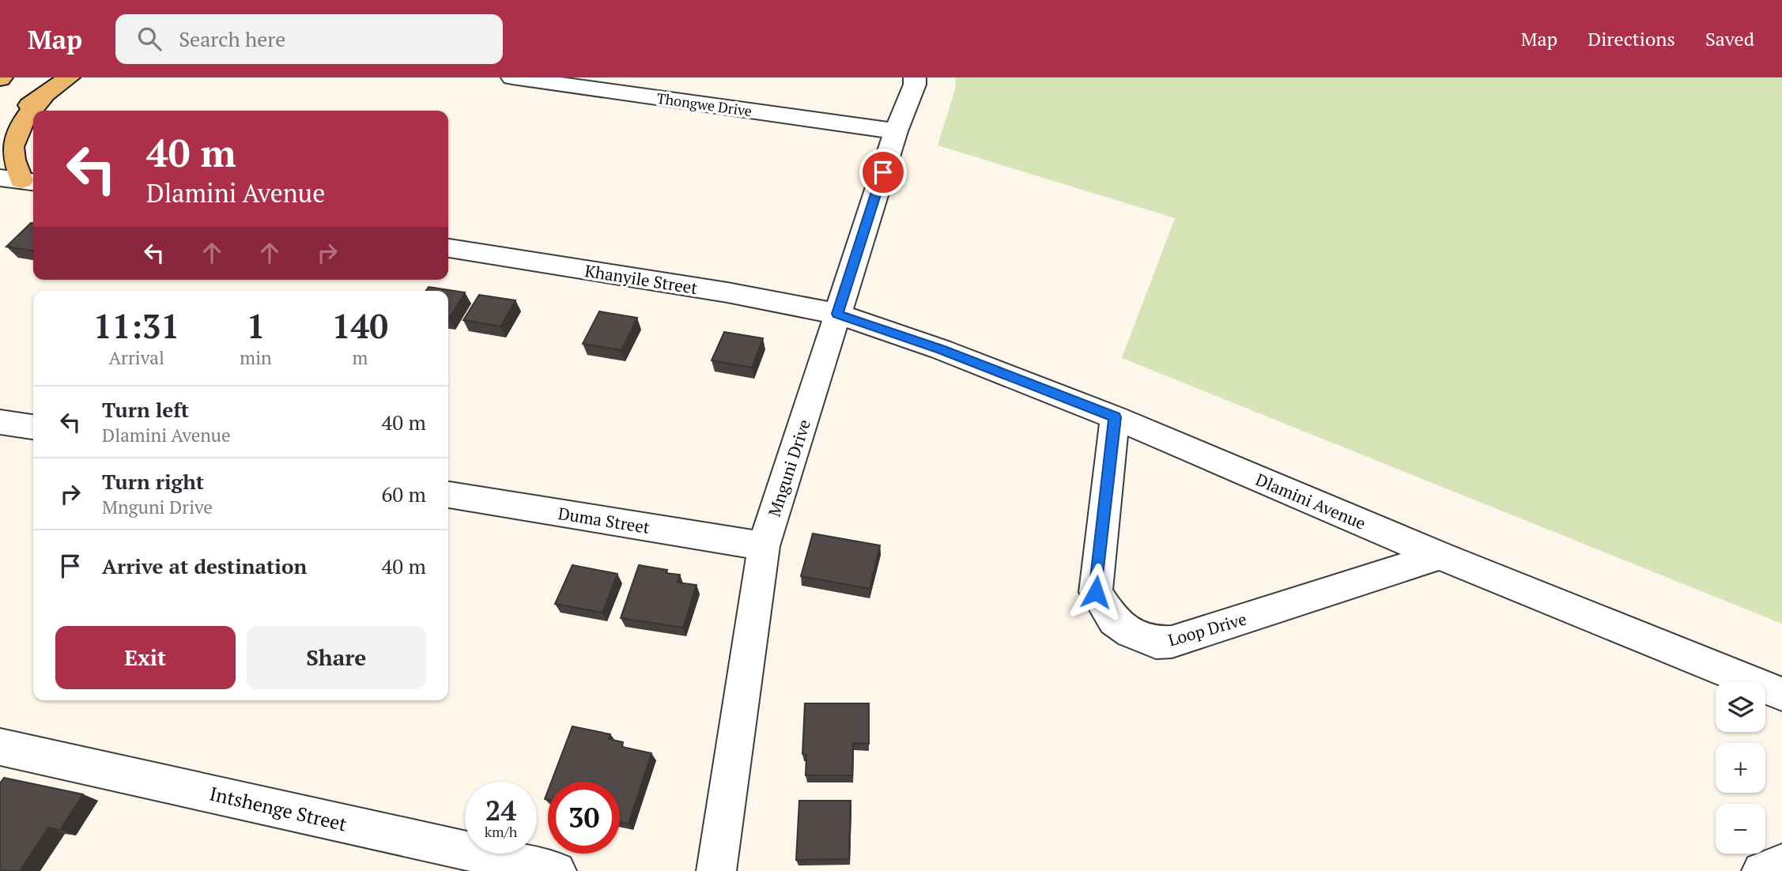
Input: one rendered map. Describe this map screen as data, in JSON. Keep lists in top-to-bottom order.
{
  "streets": {
    "street": [
      "Thongwe Drive",
      "Khanyile Street",
      "Mnguni Drive",
      "Dlamini Avenue",
      "Duma Street",
      "Loop Drive",
      "Intshenge Street"
    ]
  },
  "crossings": [
    ["Thongwe Drive", "Mnguni Drive"],
    ["Khanyile Street", "Mnguni Drive"],
    ["Khanyile Street", "Dlamini Avenue"],
    ["Mnguni Drive", "Dlamini Avenue"],
    ["Mnguni Drive", "Duma Street"],
    ["Dlamini Avenue", "Loop Drive"]
  ],
  "page": {
    "header": "Map",
    "search": "Search here",
    "nav": ["Map", "Directions", "Saved"],
    "turn": ["40 m", "Dlamini Avenue"],
    "eta": [
      "11:31",
      "Arrival",
      "1",
      "min",
      "140",
      "m"
    ],
    "list": [
      {
        "name": "Turn left",
        "note": "Dlamini Avenue",
        "value": "40 m"
      },
      {
        "name": "Turn right",
        "note": "Mnguni Drive",
        "value": "60 m"
      },
      {
        "name": "Arrive at destination",
        "value": "40 m"
      }
    ],
    "buttons": ["Exit", "Share"],
    "map_buttons": ["+", "−"],
    "speed": "24 km/h",
    "limit": "30"
  }
}
